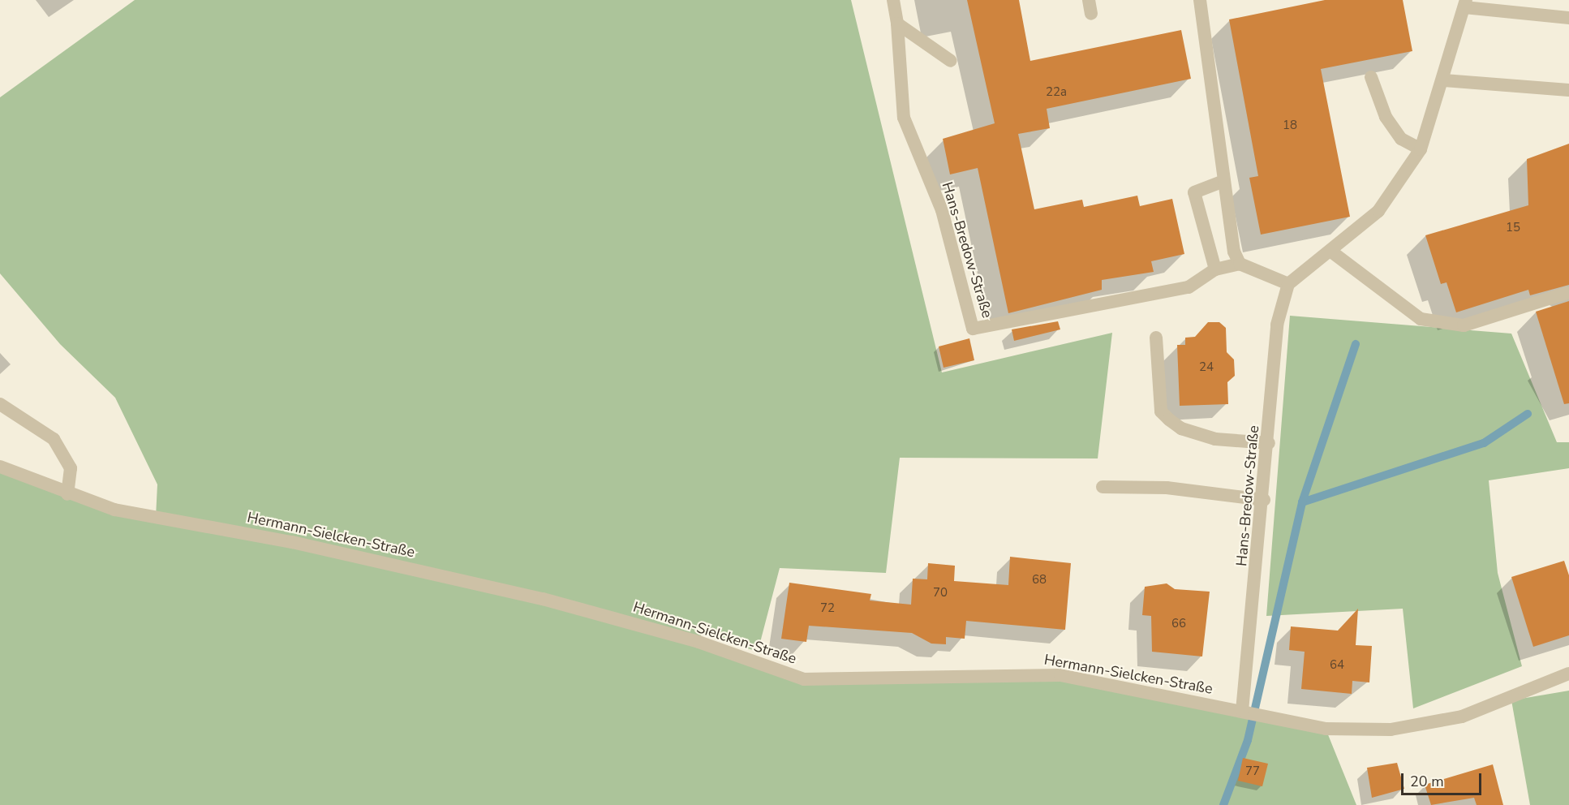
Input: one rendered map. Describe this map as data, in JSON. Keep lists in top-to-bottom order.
{
  "streets": {
    "street": ["Hans-Bredow-Straße", "Hermann-Sielcken-Straße"]
  },
  "crossings": [
    ["Hans-Bredow-Straße", "Hermann-Sielcken-Straße"]
  ],
  "house_numbers": [
    "22a",
    "18",
    "15",
    "24",
    "68",
    "70",
    "72",
    "66",
    "64",
    "77"
  ],
  "scale_bar": "20 m"
}
